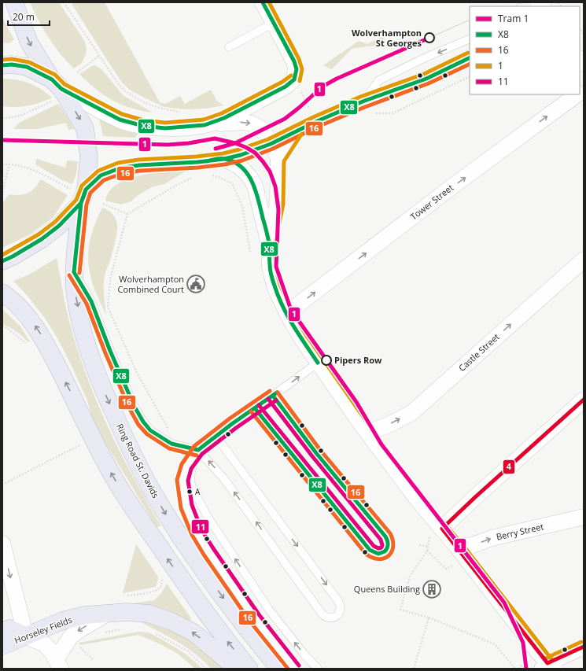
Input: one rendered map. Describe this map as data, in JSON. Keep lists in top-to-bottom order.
{
  "streets": {
    "highway": ["Ring Road St. Davids", "Horseley Fields"],
    "street": ["Tower Street", "Castle Street", "Berry Street"]
  },
  "one_way": ["Horseley Fields"],
  "places": {
    "other": ["Wolverhampton St Georges", "Pipers Row", "A"],
    "public building": ["Wolverhampton Combined Court"],
    "building": ["Queens Building"]
  },
  "lines": [
    "transit line X8",
    "transit line 1",
    "tram line 1",
    "transit line 16",
    "transit line 11",
    "transit line 4"
  ],
  "legend": [
    "Tram 1",
    "X8",
    "16",
    "1",
    "11"
  ],
  "scale_bar": "20 m"
}
